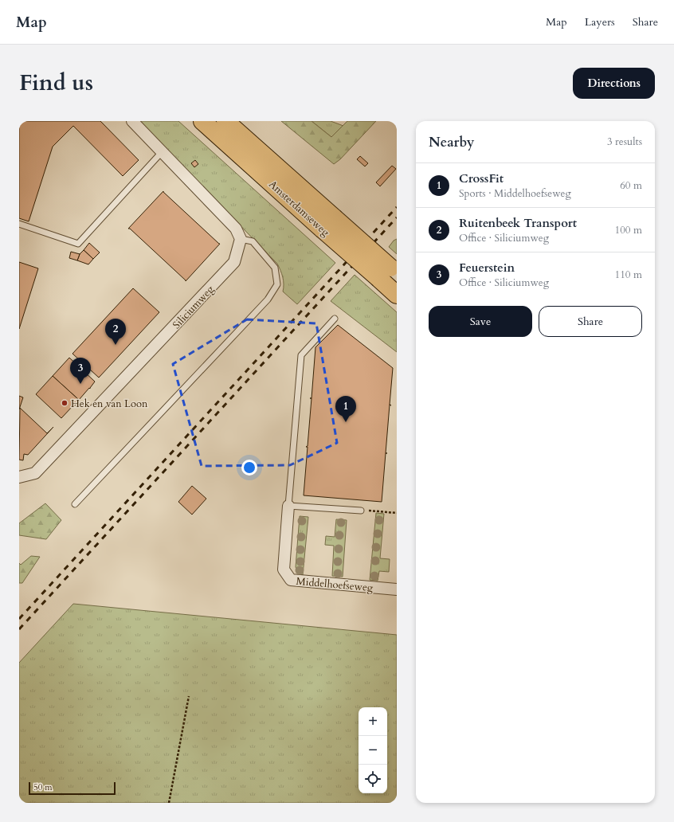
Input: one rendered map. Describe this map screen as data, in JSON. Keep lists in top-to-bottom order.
{
  "streets": {
    "main road": ["Amsterdamseweg"],
    "street": ["Siliciumweg", "Middelhoefseweg"]
  },
  "places": ["Hek en van Loon"],
  "scale_bar": "50 m",
  "page": {
    "header": "Map",
    "nav": ["Map", "Layers", "Share"],
    "title": "Find us",
    "buttons": [
      "Directions",
      ["Save", "Share"]
    ],
    "heading": ["Nearby", "3 results"],
    "list": [
      {
        "mark": "1",
        "name": "CrossFit",
        "note": "Sports · Middelhoefseweg",
        "value": "60 m"
      },
      {
        "mark": "2",
        "name": "Ruitenbeek Transport",
        "note": "Office · Siliciumweg",
        "value": "100 m"
      },
      {
        "mark": "3",
        "name": "Feuerstein",
        "note": "Office · Siliciumweg",
        "value": "110 m"
      }
    ],
    "pins": ["2", "3", "1"],
    "map_buttons": ["+", "−"],
    "scale": "50 m"
  }
}
